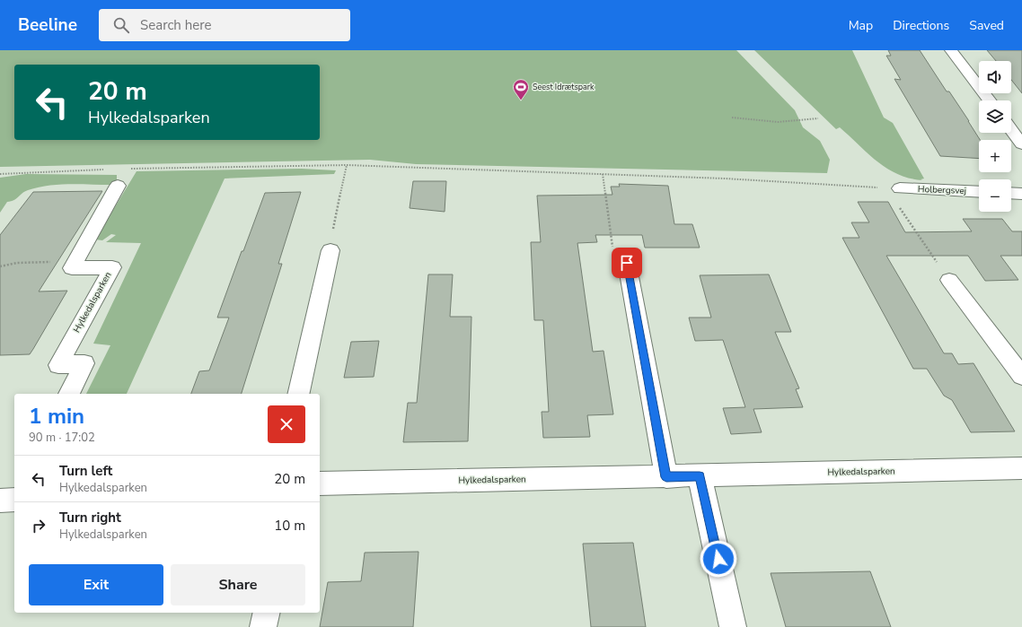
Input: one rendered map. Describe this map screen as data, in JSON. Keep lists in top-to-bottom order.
{
  "streets": {
    "street": ["Holbergsvej", "Hylkedalsparken"]
  },
  "places": {
    "sports": ["Seest Idrætspark"]
  },
  "page": {
    "header": "Beeline",
    "search": "Search here",
    "nav": ["Map", "Directions", "Saved"],
    "map_buttons": ["+", "−"],
    "turn": ["20 m", "Hylkedalsparken"],
    "heading": ["1 min", "90 m · 17:02"],
    "list": [
      {
        "name": "Turn left",
        "note": "Hylkedalsparken",
        "value": "20 m"
      },
      {
        "name": "Turn right",
        "note": "Hylkedalsparken",
        "value": "10 m"
      }
    ],
    "buttons": ["Exit", "Share"]
  }
}
